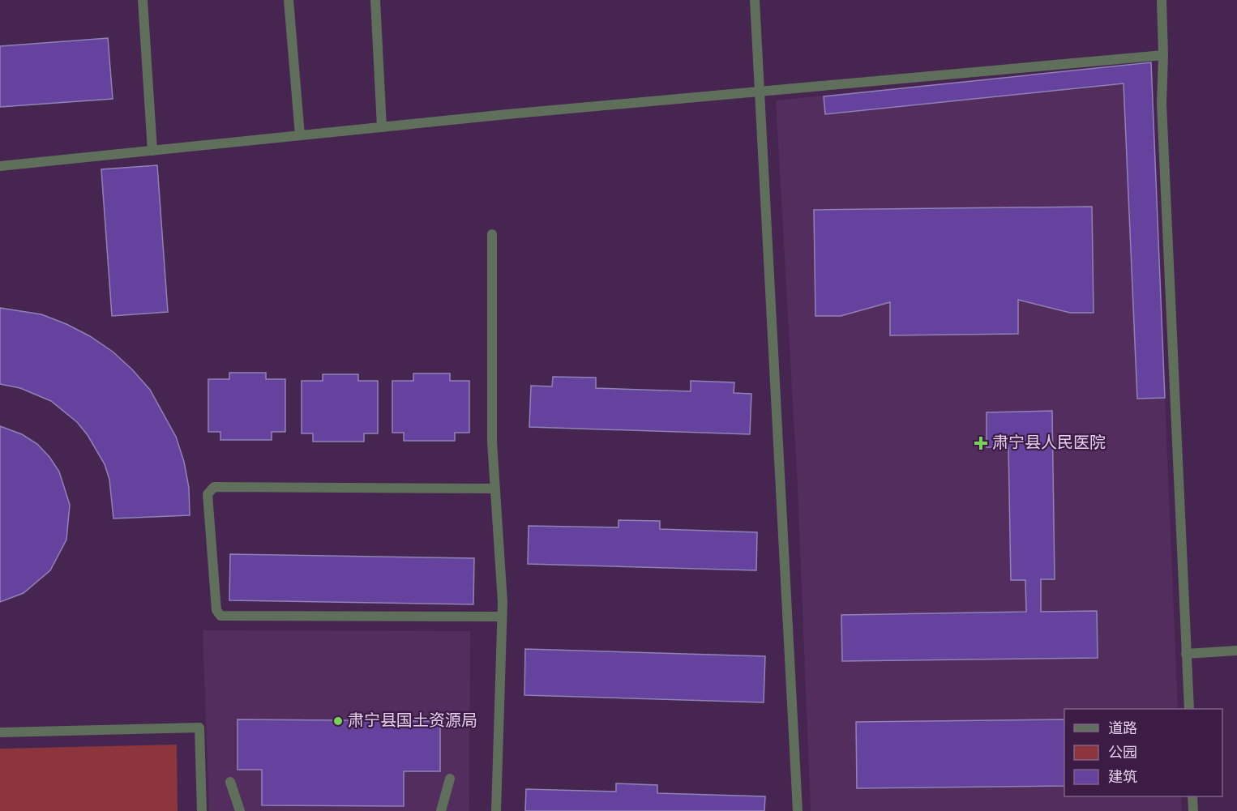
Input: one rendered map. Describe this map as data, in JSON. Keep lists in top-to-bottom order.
{
  "places": {
    "health": ["肃宁县人民医院"],
    "other": ["肃宁县国土资源局"]
  },
  "legend": ["道路", "公园", "建筑"]
}
